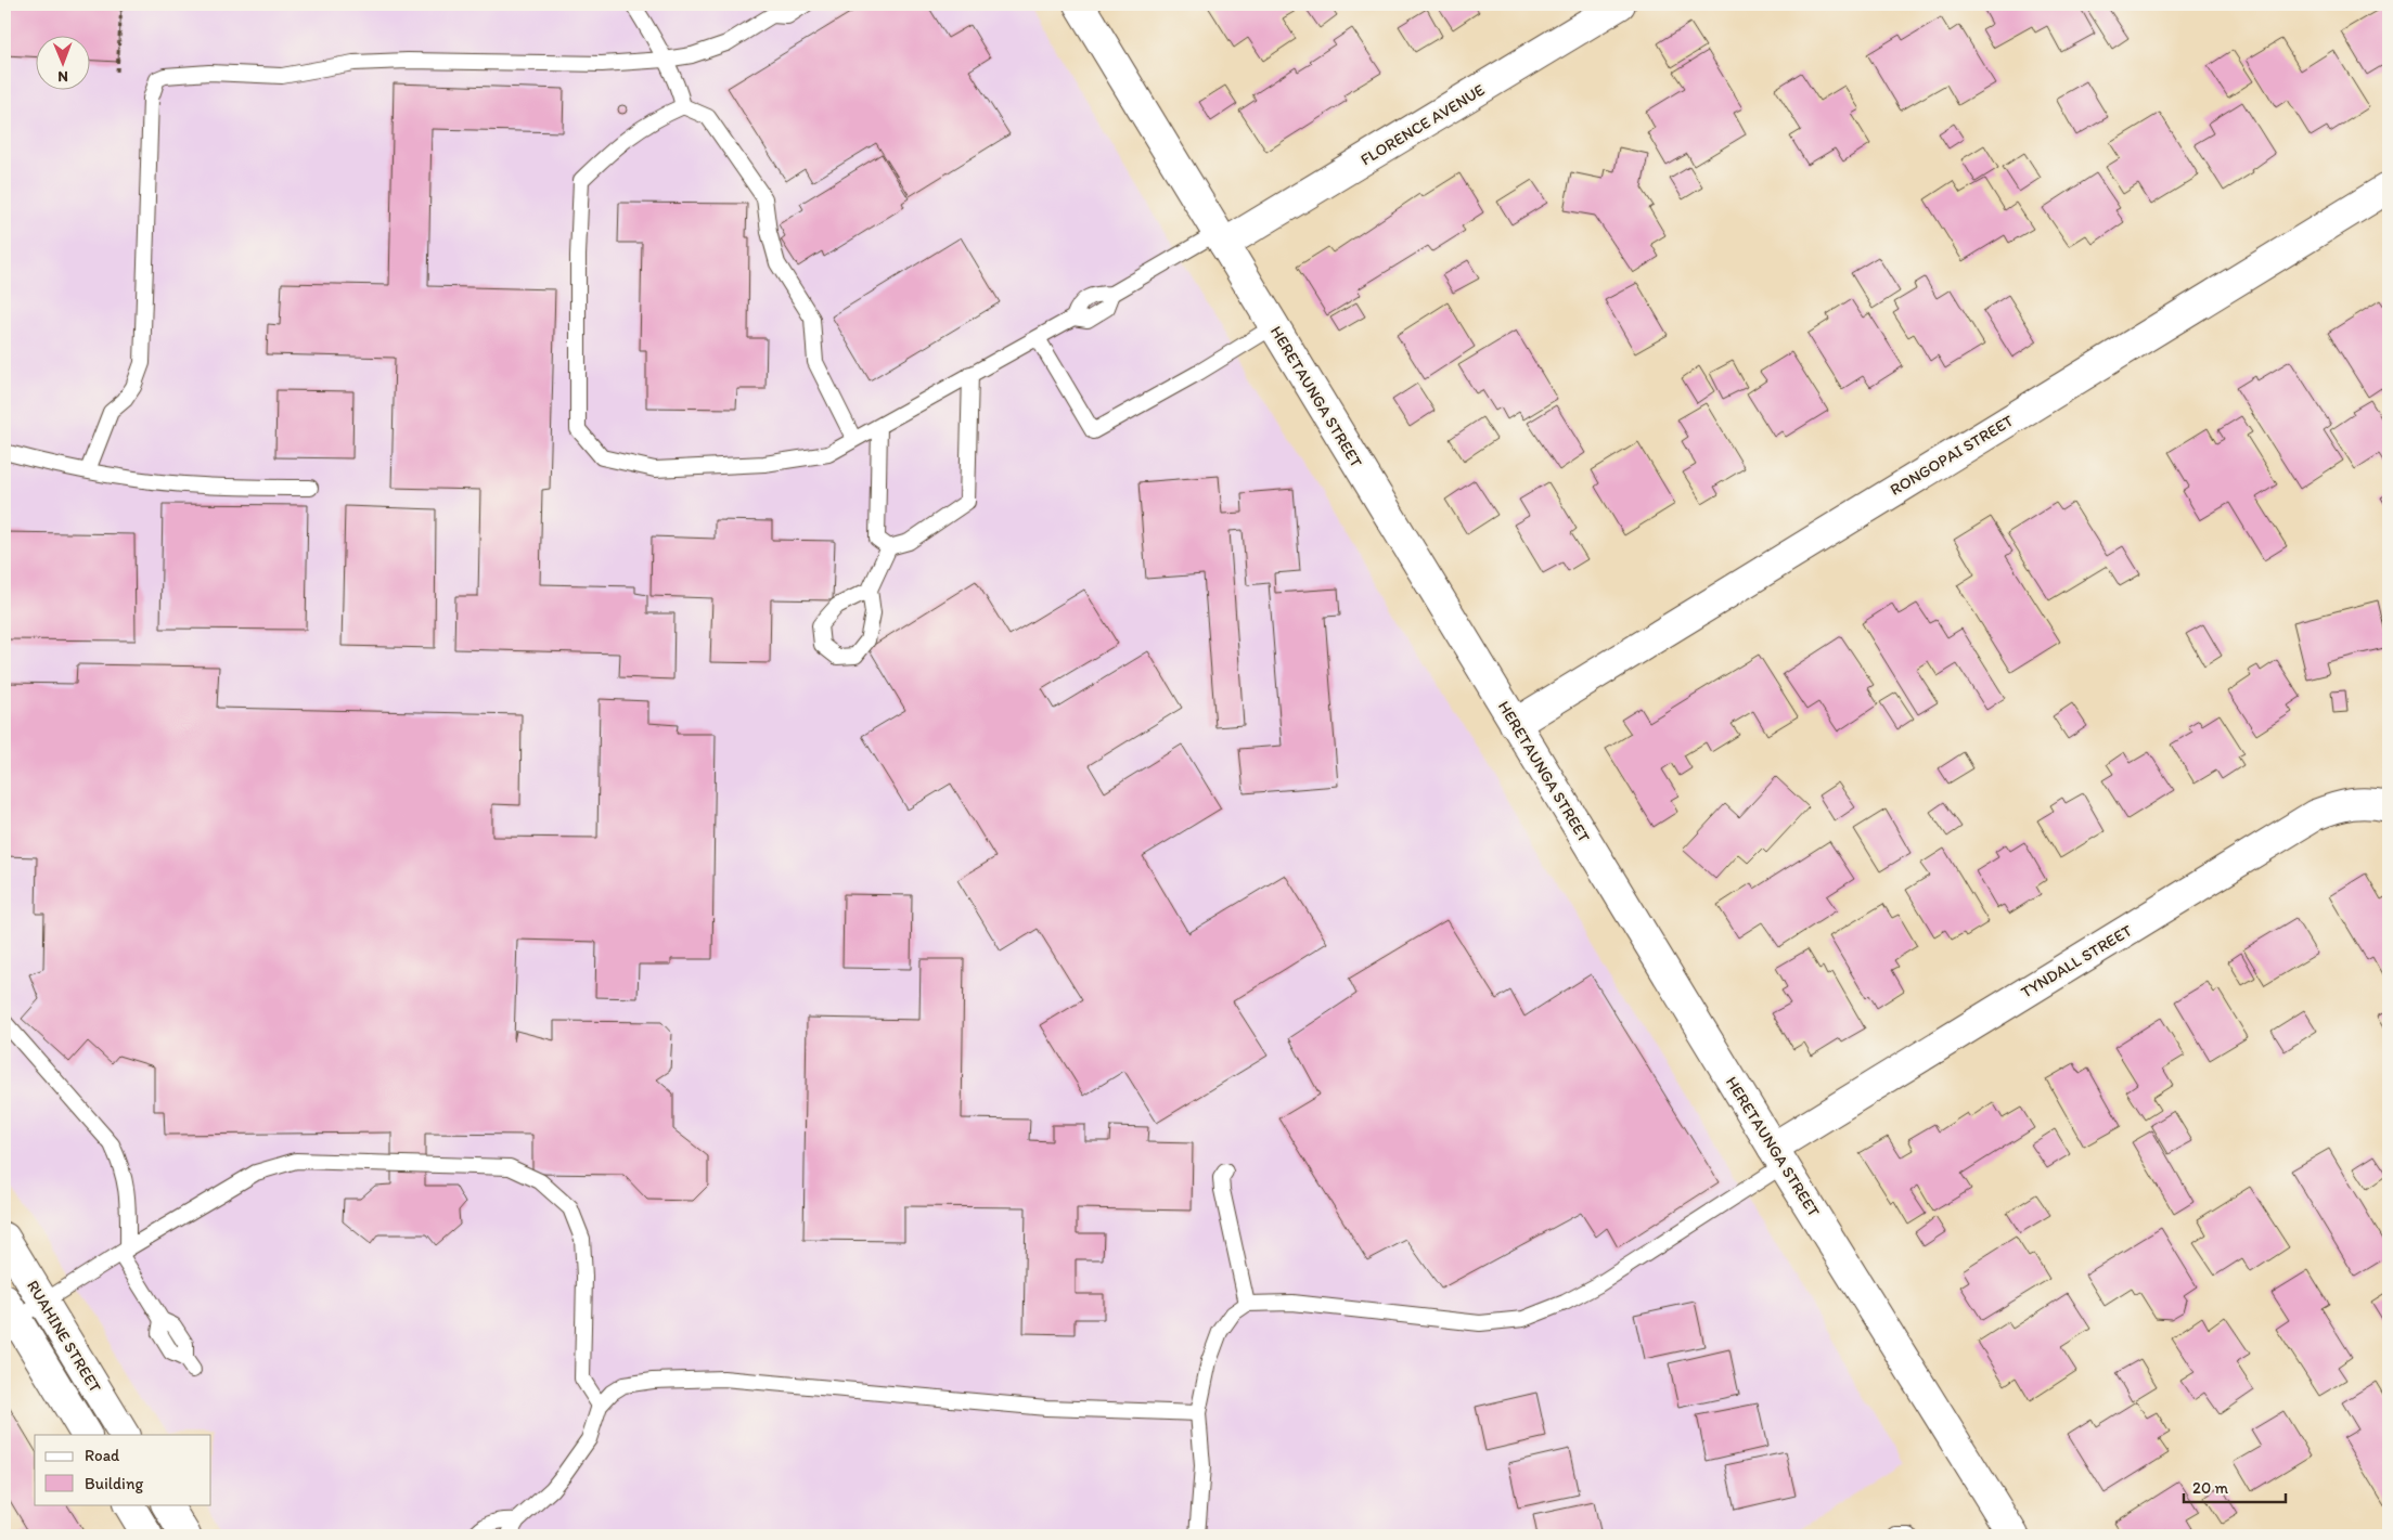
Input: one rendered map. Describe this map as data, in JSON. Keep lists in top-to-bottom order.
{
  "streets": {
    "street": [
      "FLORENCE AVENUE",
      "HERETAUNGA STREET",
      "RONGOPAI STREET",
      "TYNDALL STREET",
      "RUAHINE STREET"
    ]
  },
  "crossings": [
    ["FLORENCE AVENUE", "HERETAUNGA STREET"],
    ["HERETAUNGA STREET", "RONGOPAI STREET"],
    ["HERETAUNGA STREET", "TYNDALL STREET"]
  ],
  "legend": ["Road", "Building"],
  "scale_bar": "20 m",
  "north": "bottom"
}
